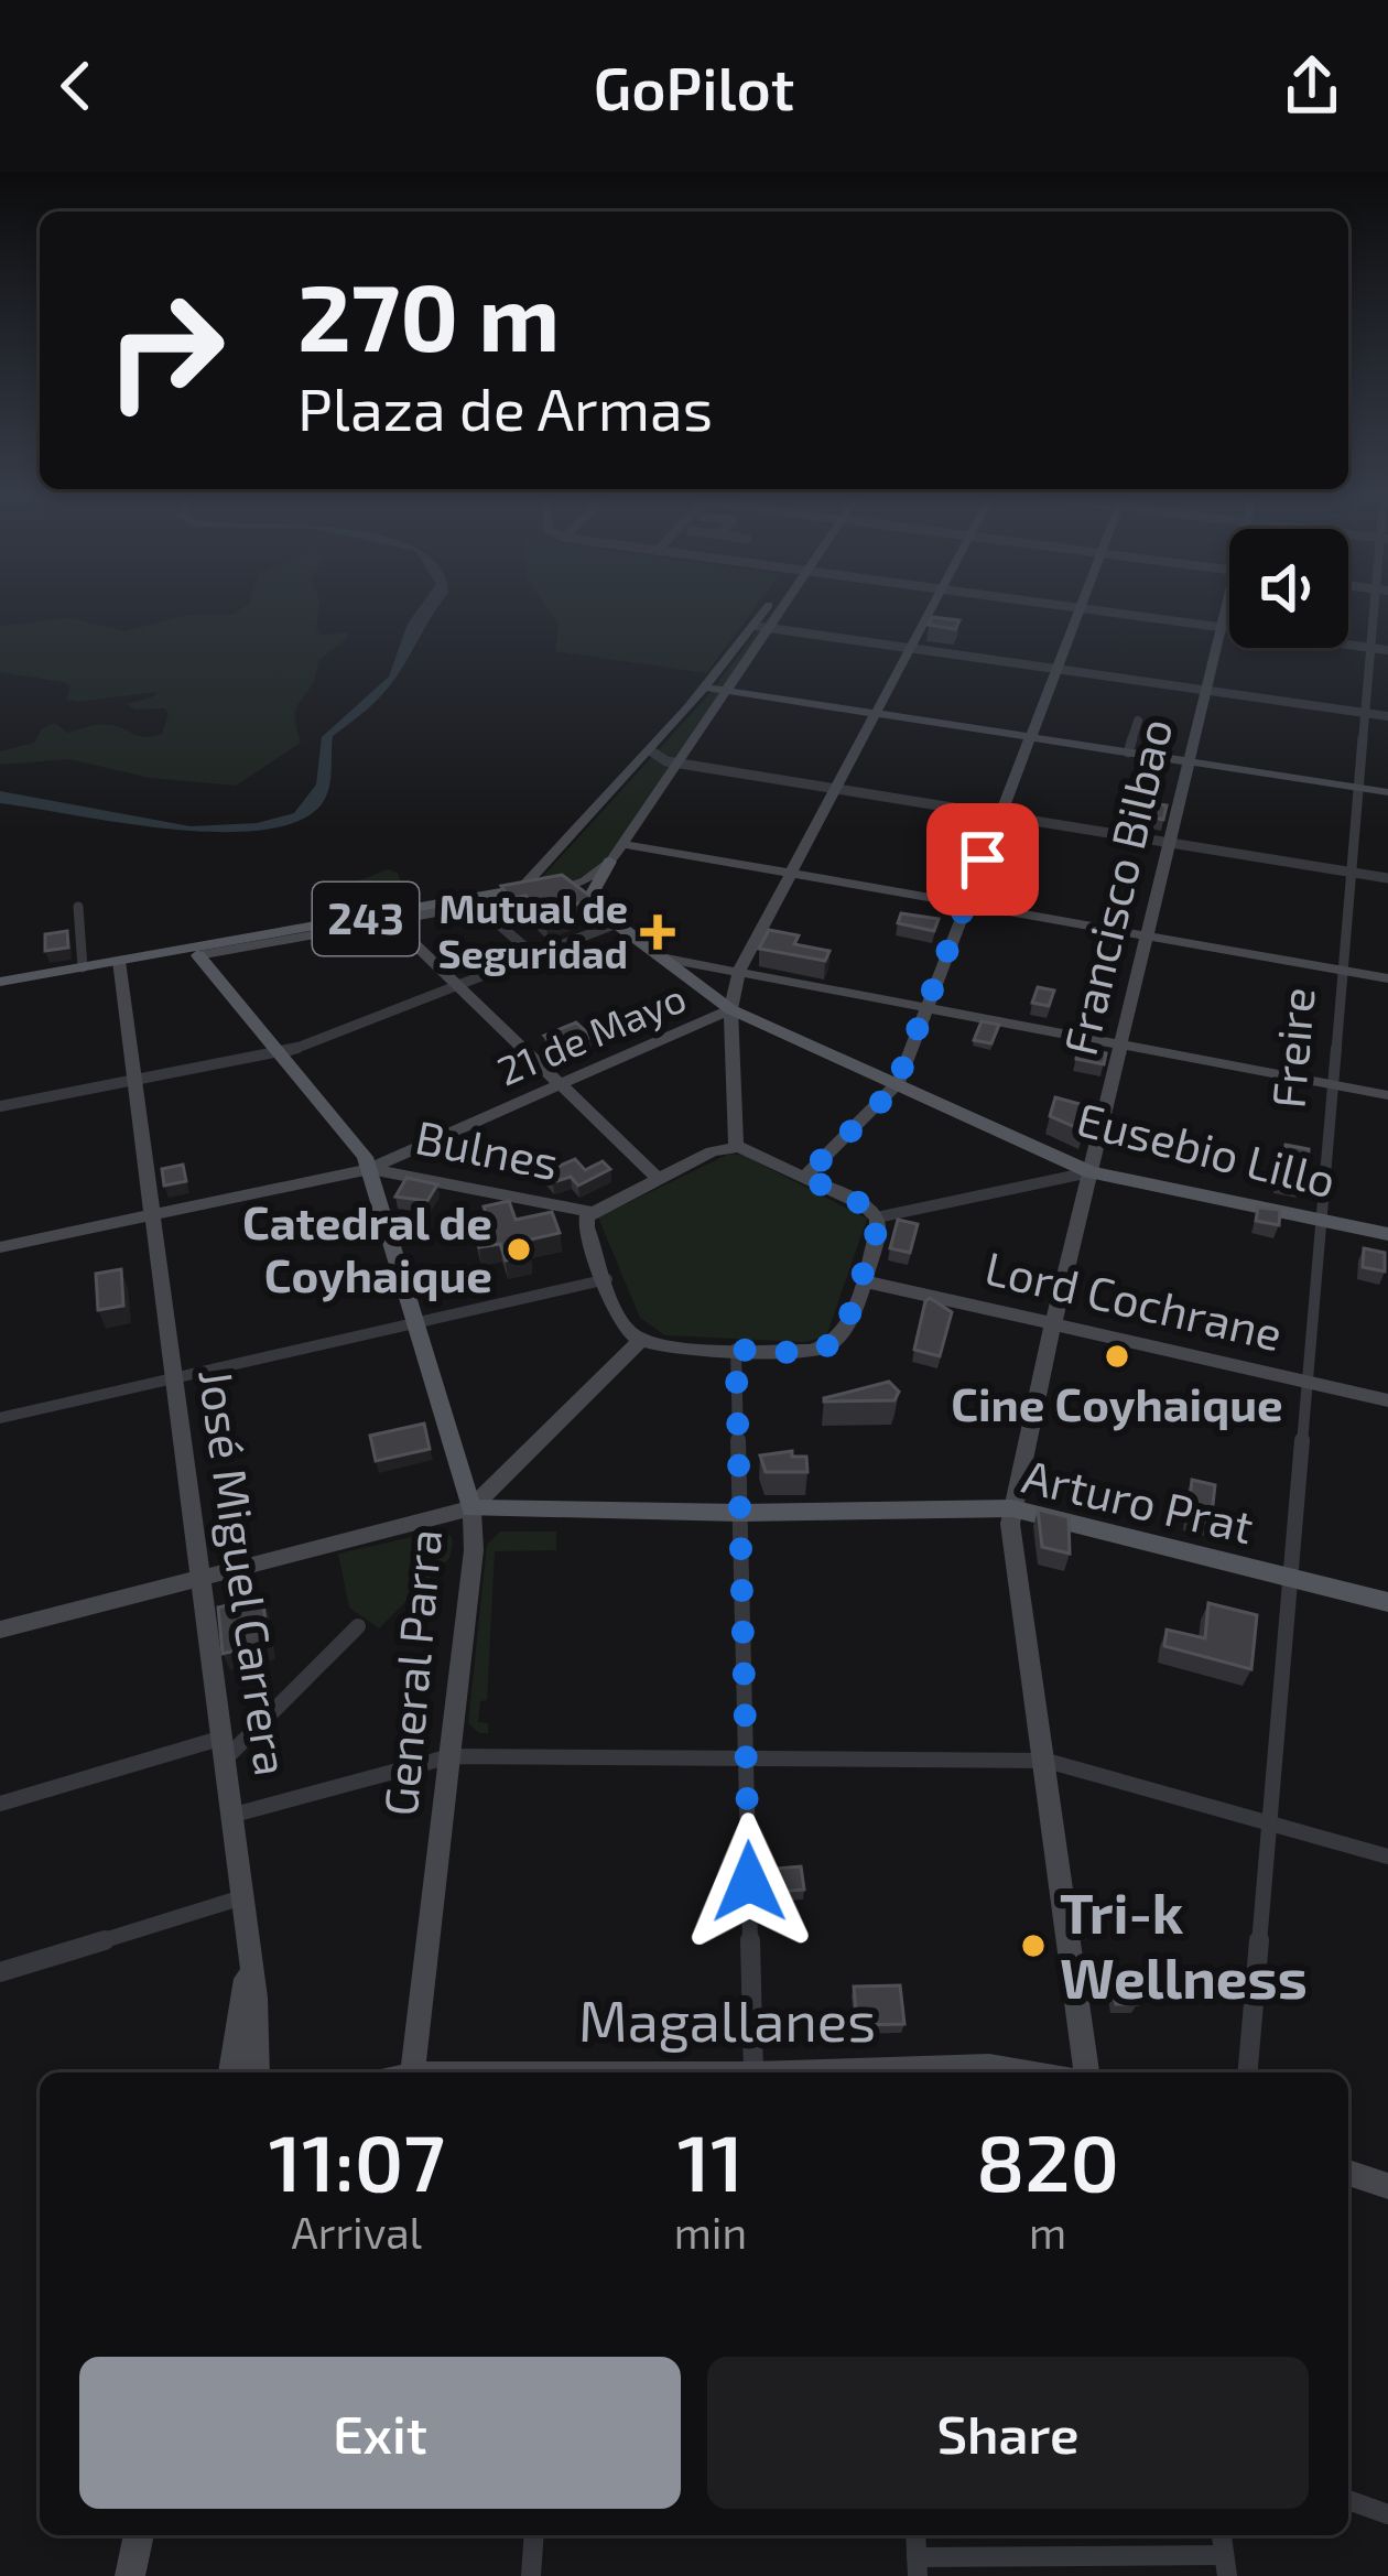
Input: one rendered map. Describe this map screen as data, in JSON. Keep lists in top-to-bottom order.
{
  "streets": {
    "main road": [
      "243",
      "Eusebio Lillo",
      "Arturo Prat",
      "General Parra"
    ],
    "street": [
      "Francisco Bilbao",
      "21 de Mayo",
      "Freire",
      "Bulnes",
      "Lord Cochrane",
      "José Miguel Carrera",
      "Magallanes"
    ]
  },
  "crossings": [
    ["Francisco Bilbao", "Eusebio Lillo"],
    ["Francisco Bilbao", "Lord Cochrane"],
    ["Francisco Bilbao", "Arturo Prat"],
    ["243", "Eusebio Lillo"],
    ["243", "José Miguel Carrera"],
    ["243", "General Parra"],
    ["21 de Mayo", "Bulnes"],
    ["21 de Mayo", "Eusebio Lillo"],
    ["21 de Mayo", "José Miguel Carrera"],
    ["21 de Mayo", "General Parra"],
    ["Freire", "Eusebio Lillo"],
    ["Freire", "Lord Cochrane"],
    ["Freire", "Arturo Prat"],
    ["Bulnes", "Lord Cochrane"],
    ["Bulnes", "General Parra"],
    ["Arturo Prat", "General Parra"]
  ],
  "places": {
    "health": ["Mutual de Seguridad"],
    "other": ["Catedral de Coyhaique", "Cine Coyhaique", "Tri-k Wellness"]
  },
  "page": {
    "header": "GoPilot",
    "turn": ["270 m", "Plaza de Armas"],
    "eta": [
      "11:07",
      "Arrival",
      "11",
      "min",
      "820",
      "m"
    ],
    "buttons": ["Exit", "Share"]
  }
}
